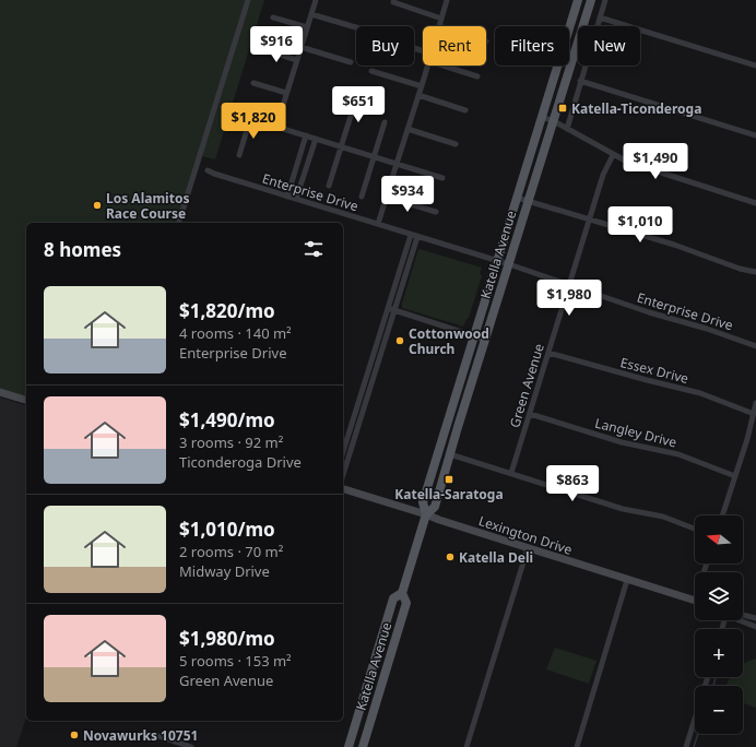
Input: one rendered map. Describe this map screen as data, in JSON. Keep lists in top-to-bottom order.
{
  "streets": {
    "main road": ["Katella Avenue"],
    "street": [
      "Enterprise Drive",
      "Essex Drive",
      "Green Avenue",
      "Langley Drive",
      "Lexington Drive"
    ]
  },
  "crossings": [
    ["Enterprise Drive", "Katella Avenue"],
    ["Enterprise Drive", "Green Avenue"],
    ["Katella Avenue", "Lexington Drive"],
    ["Essex Drive", "Green Avenue"],
    ["Green Avenue", "Langley Drive"]
  ],
  "places": {
    "transit": ["Katella-Ticonderoga", "Katella-Saratoga"],
    "other": [
      "Los Alamitos Race Course",
      "Cottonwood Church",
      "Katella Deli",
      "Novawurks 10751"
    ]
  },
  "north": "left",
  "page": {
    "price": [
      "$916",
      "$651",
      "$1,820",
      "$1,490",
      "$934",
      "$1,010",
      "$1,980",
      "$863"
    ],
    "chip": [
      "Buy",
      "Rent",
      "Filters",
      "New"
    ],
    "heading": "8 homes",
    "list": [
      {
        "name": "$1,820/mo",
        "note": "4 rooms · 140 m² · Enterprise Drive"
      },
      {
        "name": "$1,490/mo",
        "note": "3 rooms · 92 m² · Ticonderoga Drive"
      },
      {
        "name": "$1,010/mo",
        "note": "2 rooms · 70 m² · Midway Drive"
      },
      {
        "name": "$1,980/mo",
        "note": "5 rooms · 153 m² · Green Avenue"
      }
    ],
    "map_buttons": ["+", "−"]
  }
}
